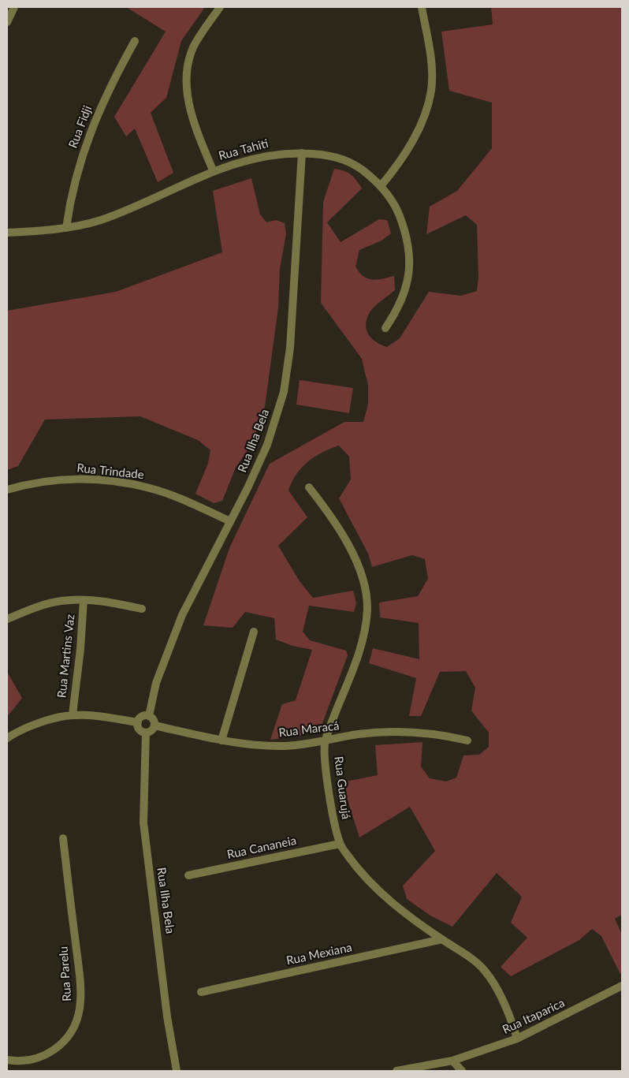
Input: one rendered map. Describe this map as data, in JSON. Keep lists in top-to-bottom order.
{
  "streets": {
    "street": [
      "Rua Fidji",
      "Rua Tahiti",
      "Rua Ilha Bela",
      "Rua Trindade",
      "Rua Martins Vaz",
      "Rua Maracá",
      "Rua Guarujá",
      "Rua Cananeia",
      "Rua Mexiana",
      "Rua Parelu",
      "Rua Itaparica"
    ]
  },
  "crossings": [
    ["Rua Fidji", "Rua Tahiti"],
    ["Rua Tahiti", "Rua Ilha Bela"],
    ["Rua Ilha Bela", "Rua Trindade"],
    ["Rua Ilha Bela", "Rua Maracá"],
    ["Rua Maracá", "Rua Guarujá"],
    ["Rua Guarujá", "Rua Cananeia"],
    ["Rua Guarujá", "Rua Mexiana"],
    ["Rua Guarujá", "Rua Itaparica"]
  ]
}
